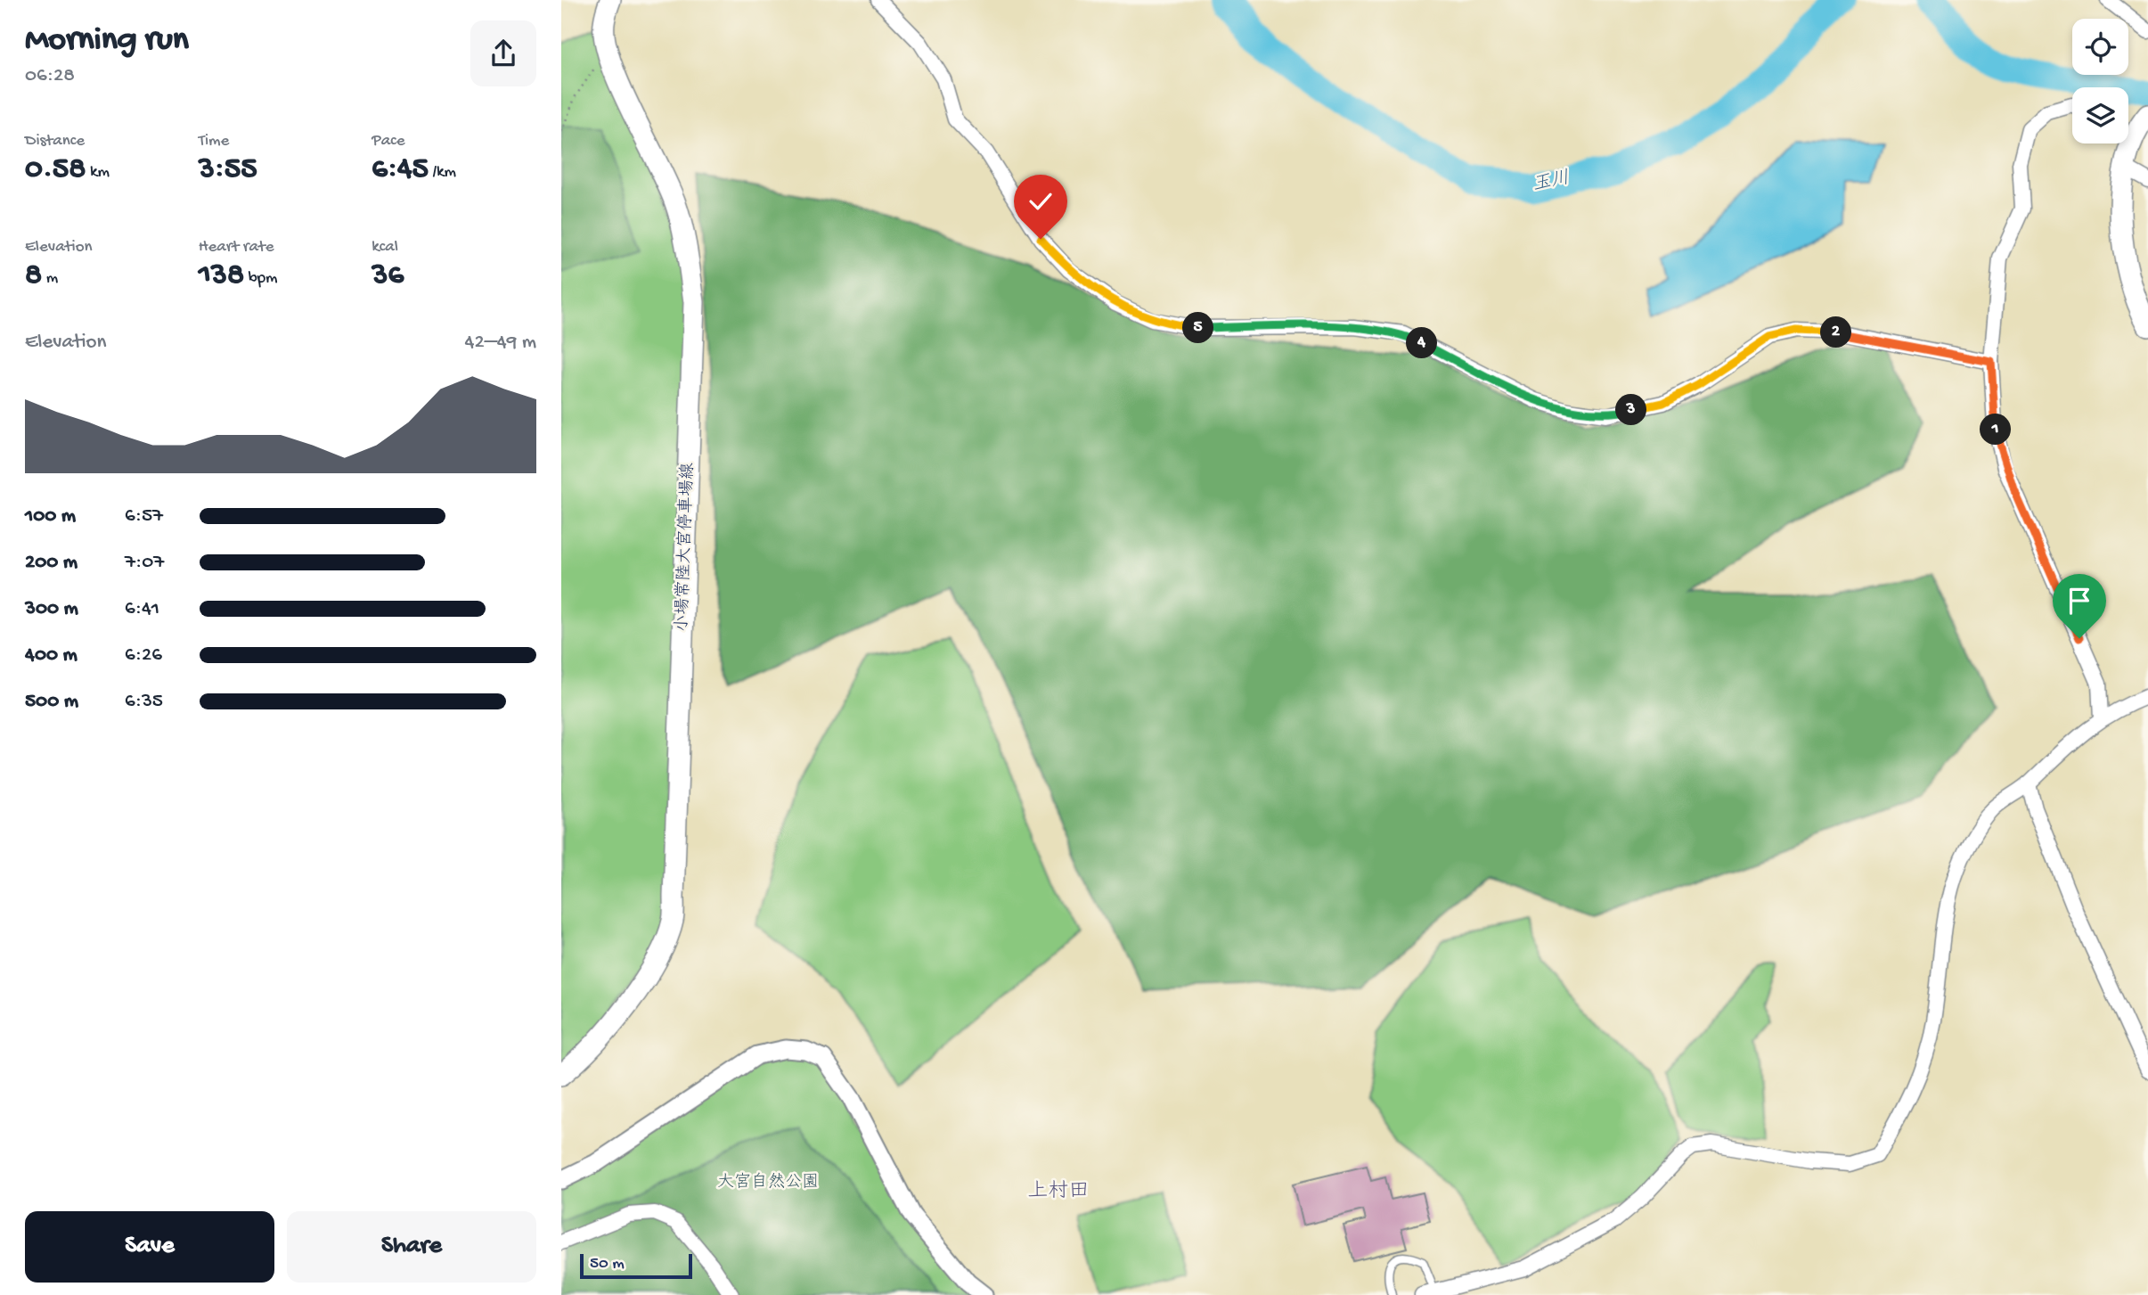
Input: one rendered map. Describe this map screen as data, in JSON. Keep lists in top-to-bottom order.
{
  "streets": {
    "main road": ["小場常陸大宮停車場線"]
  },
  "districts": ["上村田"],
  "water": ["玉川"],
  "parks": ["大宮自然公園"],
  "scale_bar": "50 m",
  "page": {
    "heading": ["Morning run", "06:28"],
    "stats": [
      ["Distance", "0.58 km"],
      ["Time", "3:55"],
      ["Pace", "6:45 /km"],
      ["Elevation", "8 m"],
      ["Heart rate", "138 bpm"],
      ["kcal", "36"]
    ],
    "pins": [
      "5",
      "2",
      "4",
      "3",
      "1"
    ],
    "chart": ["Elevation", "42–49 m"],
    "list": [
      {
        "name": "100 m",
        "note": "6:57"
      },
      {
        "name": "200 m",
        "note": "7:07"
      },
      {
        "name": "300 m",
        "note": "6:41"
      },
      {
        "name": "400 m",
        "note": "6:26"
      },
      {
        "name": "500 m",
        "note": "6:35"
      }
    ],
    "buttons": ["Save", "Share"],
    "scale": "50 m"
  }
}
